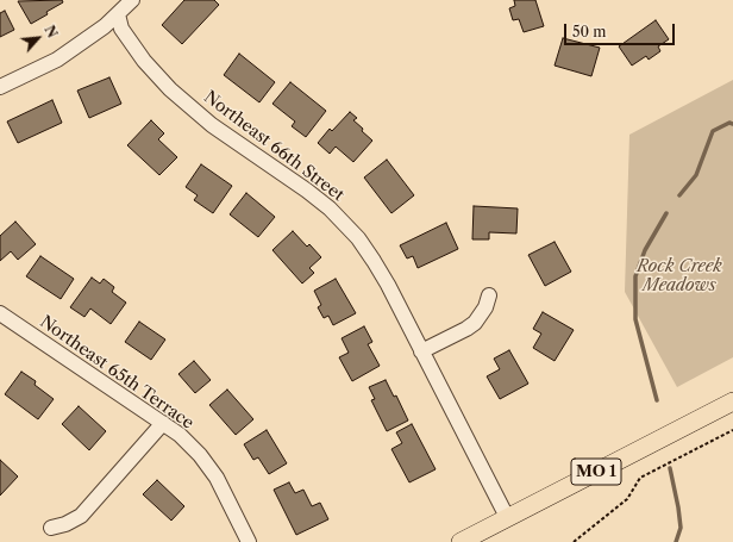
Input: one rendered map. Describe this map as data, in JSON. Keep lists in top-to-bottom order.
{
  "streets": {
    "main road": ["MO 1"],
    "street": ["Northeast 66th Street", "Northeast 65th Terrace"]
  },
  "crossings": [
    ["Northeast 66th Street", "MO 1"]
  ],
  "parks": ["Rock Creek Meadows"],
  "scale_bar": "50 m",
  "north": "top right"
}
